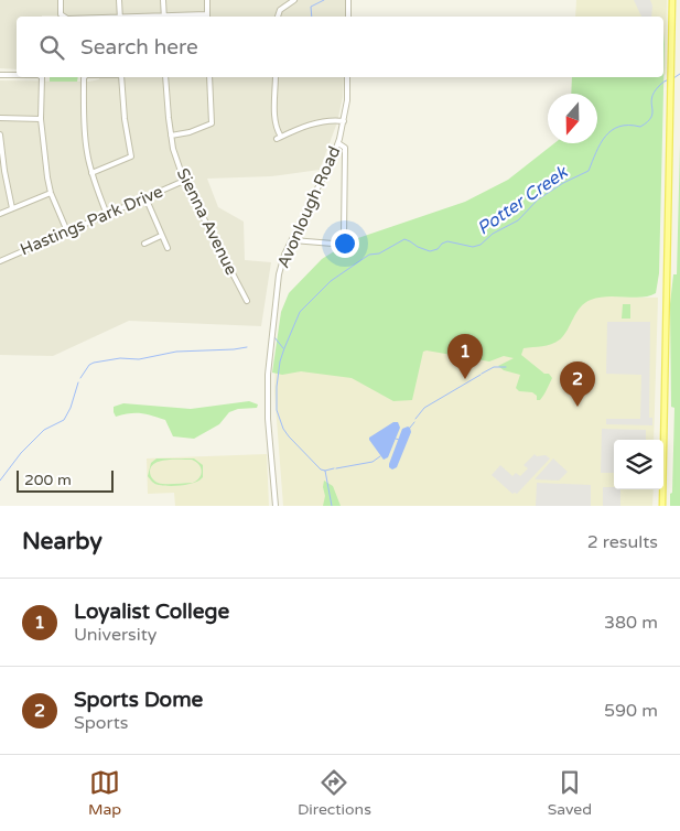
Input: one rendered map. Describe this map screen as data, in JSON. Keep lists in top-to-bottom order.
{
  "streets": {
    "street": ["Avonlough Road", "Hastings Park Drive", "Sienna Avenue"]
  },
  "crossings": [
    ["Hastings Park Drive", "Sienna Avenue"]
  ],
  "water": ["Potter Creek"],
  "scale_bar": "200 m",
  "north": "bottom",
  "page": {
    "search": "Search here",
    "pins": ["1", "2"],
    "scale": "200 m",
    "heading": ["Nearby", "2 results"],
    "list": [
      {
        "mark": "1",
        "name": "Loyalist College",
        "note": "University",
        "value": "380 m"
      },
      {
        "mark": "2",
        "name": "Sports Dome",
        "note": "Sports",
        "value": "590 m"
      }
    ],
    "nav": ["Map", "Directions", "Saved"]
  }
}
